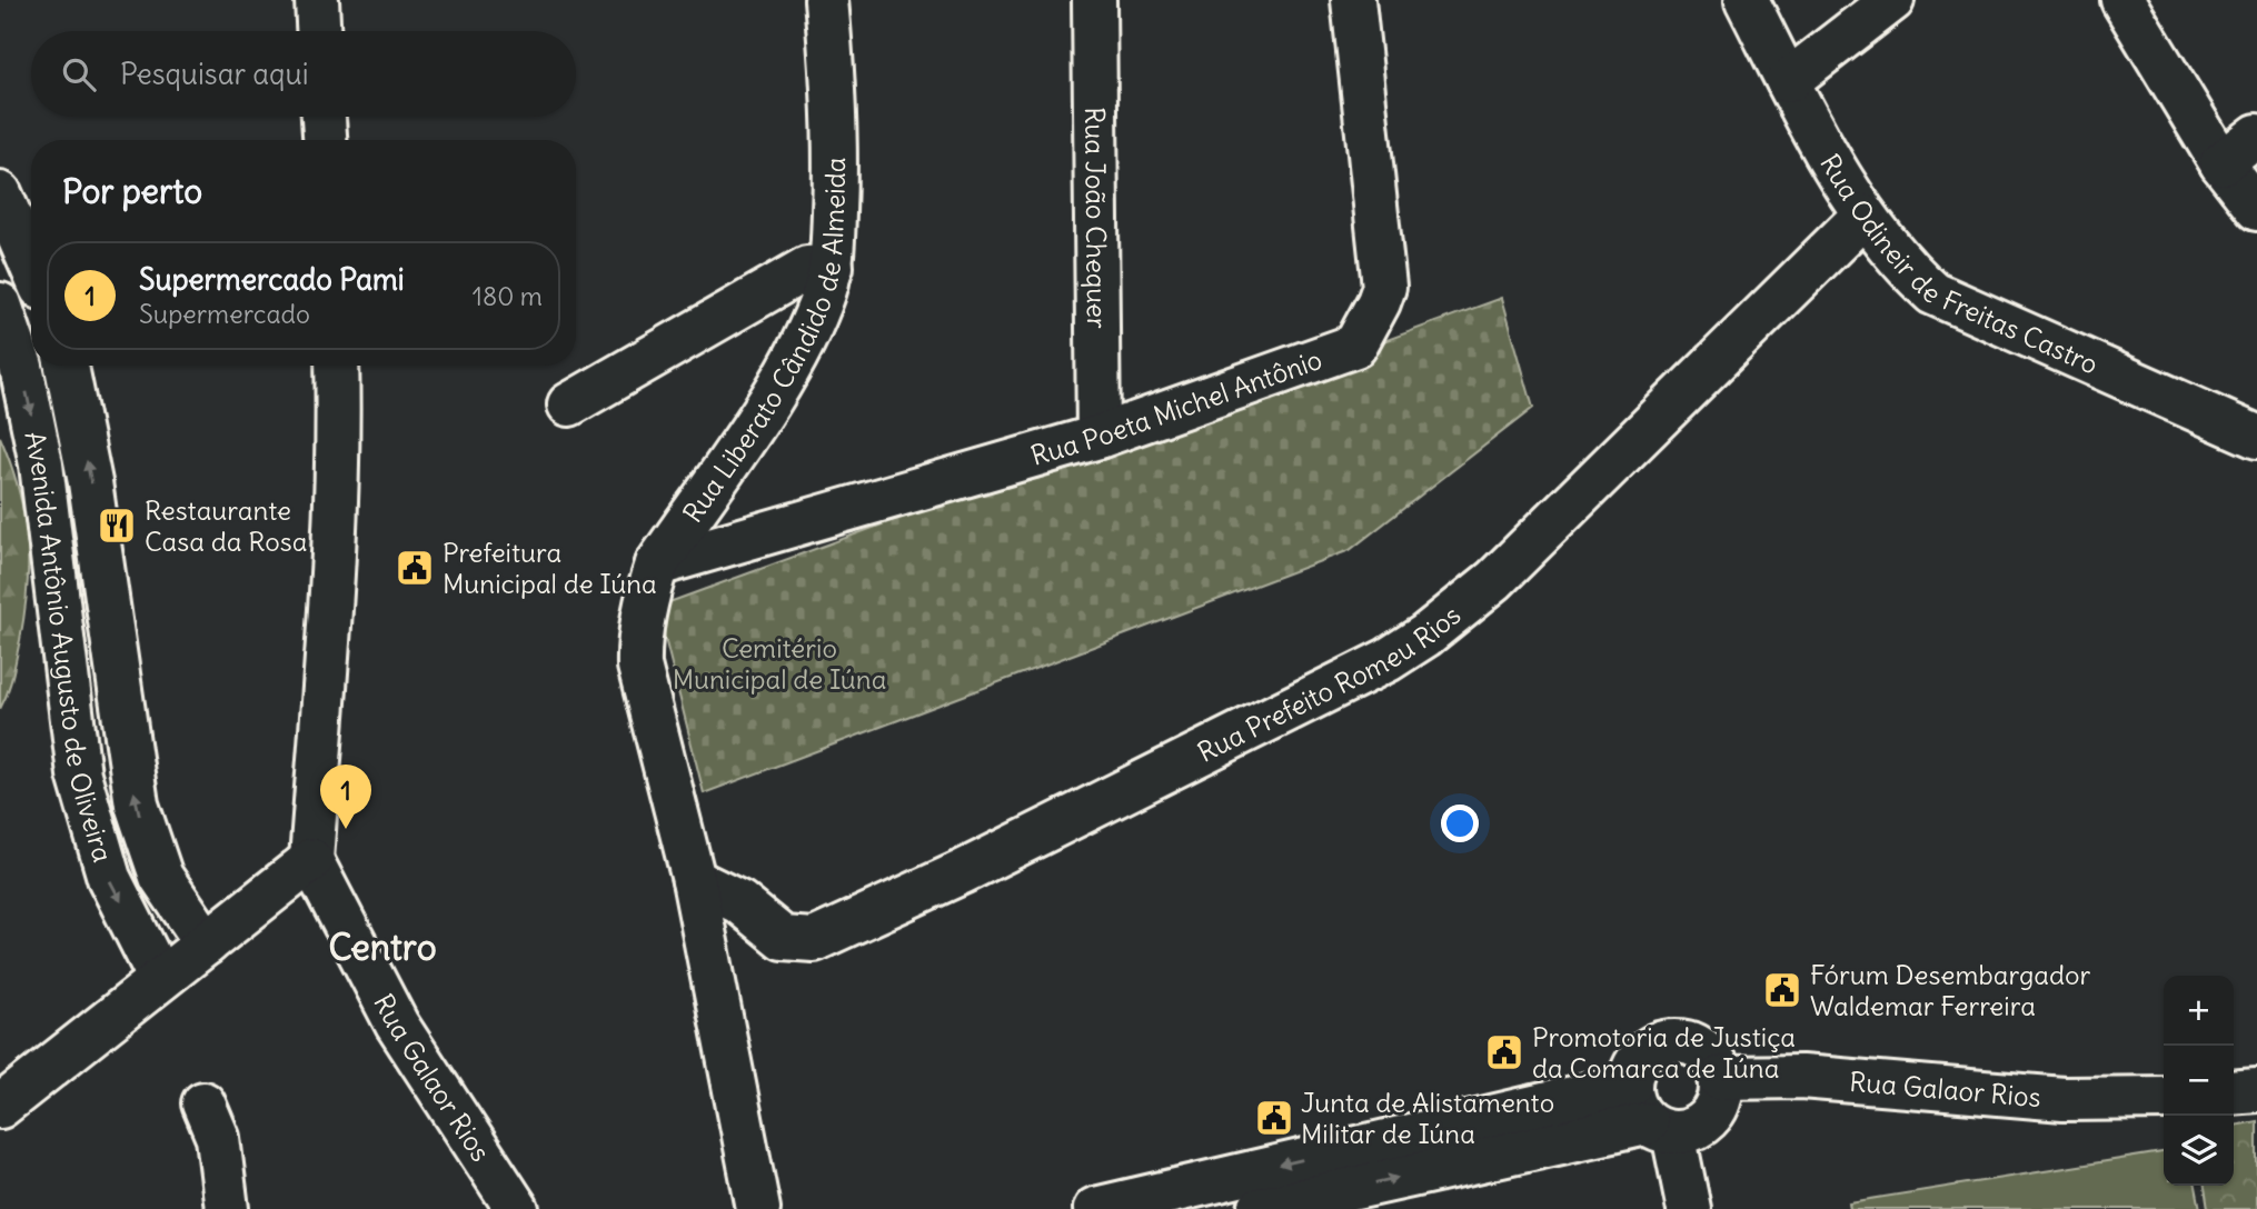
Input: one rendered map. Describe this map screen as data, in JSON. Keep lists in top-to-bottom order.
{
  "streets": {
    "street": [
      "Rua João Chequer",
      "Rua Odineir de Freitas Castro",
      "Rua Liberato Cândido de Almeida",
      "Rua Poeta Michel Antônio",
      "Avenida Antônio Augusto de Oliveira",
      "Rua Prefeito Romeu Rios",
      "Rua Galaor Rios"
    ]
  },
  "crossings": [
    ["Rua João Chequer", "Rua Poeta Michel Antônio"],
    ["Rua Odineir de Freitas Castro", "Rua Prefeito Romeu Rios"],
    ["Rua Liberato Cândido de Almeida", "Rua Poeta Michel Antônio"],
    ["Rua Liberato Cândido de Almeida", "Rua Prefeito Romeu Rios"]
  ],
  "districts": ["Centro"],
  "parks": ["Cemitério Municipal de Iúna"],
  "places": {
    "restaurant": ["Restaurante Casa da Rosa"],
    "public building": [
      "Prefeitura Municipal de Iúna",
      "Fórum Desembargador Waldemar Ferreira",
      "Promotoria de Justiça da Comarca de Iúna",
      "Junta de Alistamento Militar de Iúna"
    ]
  },
  "page": {
    "search": "Pesquisar aqui",
    "heading": "Por perto",
    "list": [
      {
        "mark": "1",
        "name": "Supermercado Pami",
        "note": "Supermercado",
        "value": "180 m"
      }
    ],
    "pins": "1",
    "map_buttons": ["+", "−"]
  }
}
